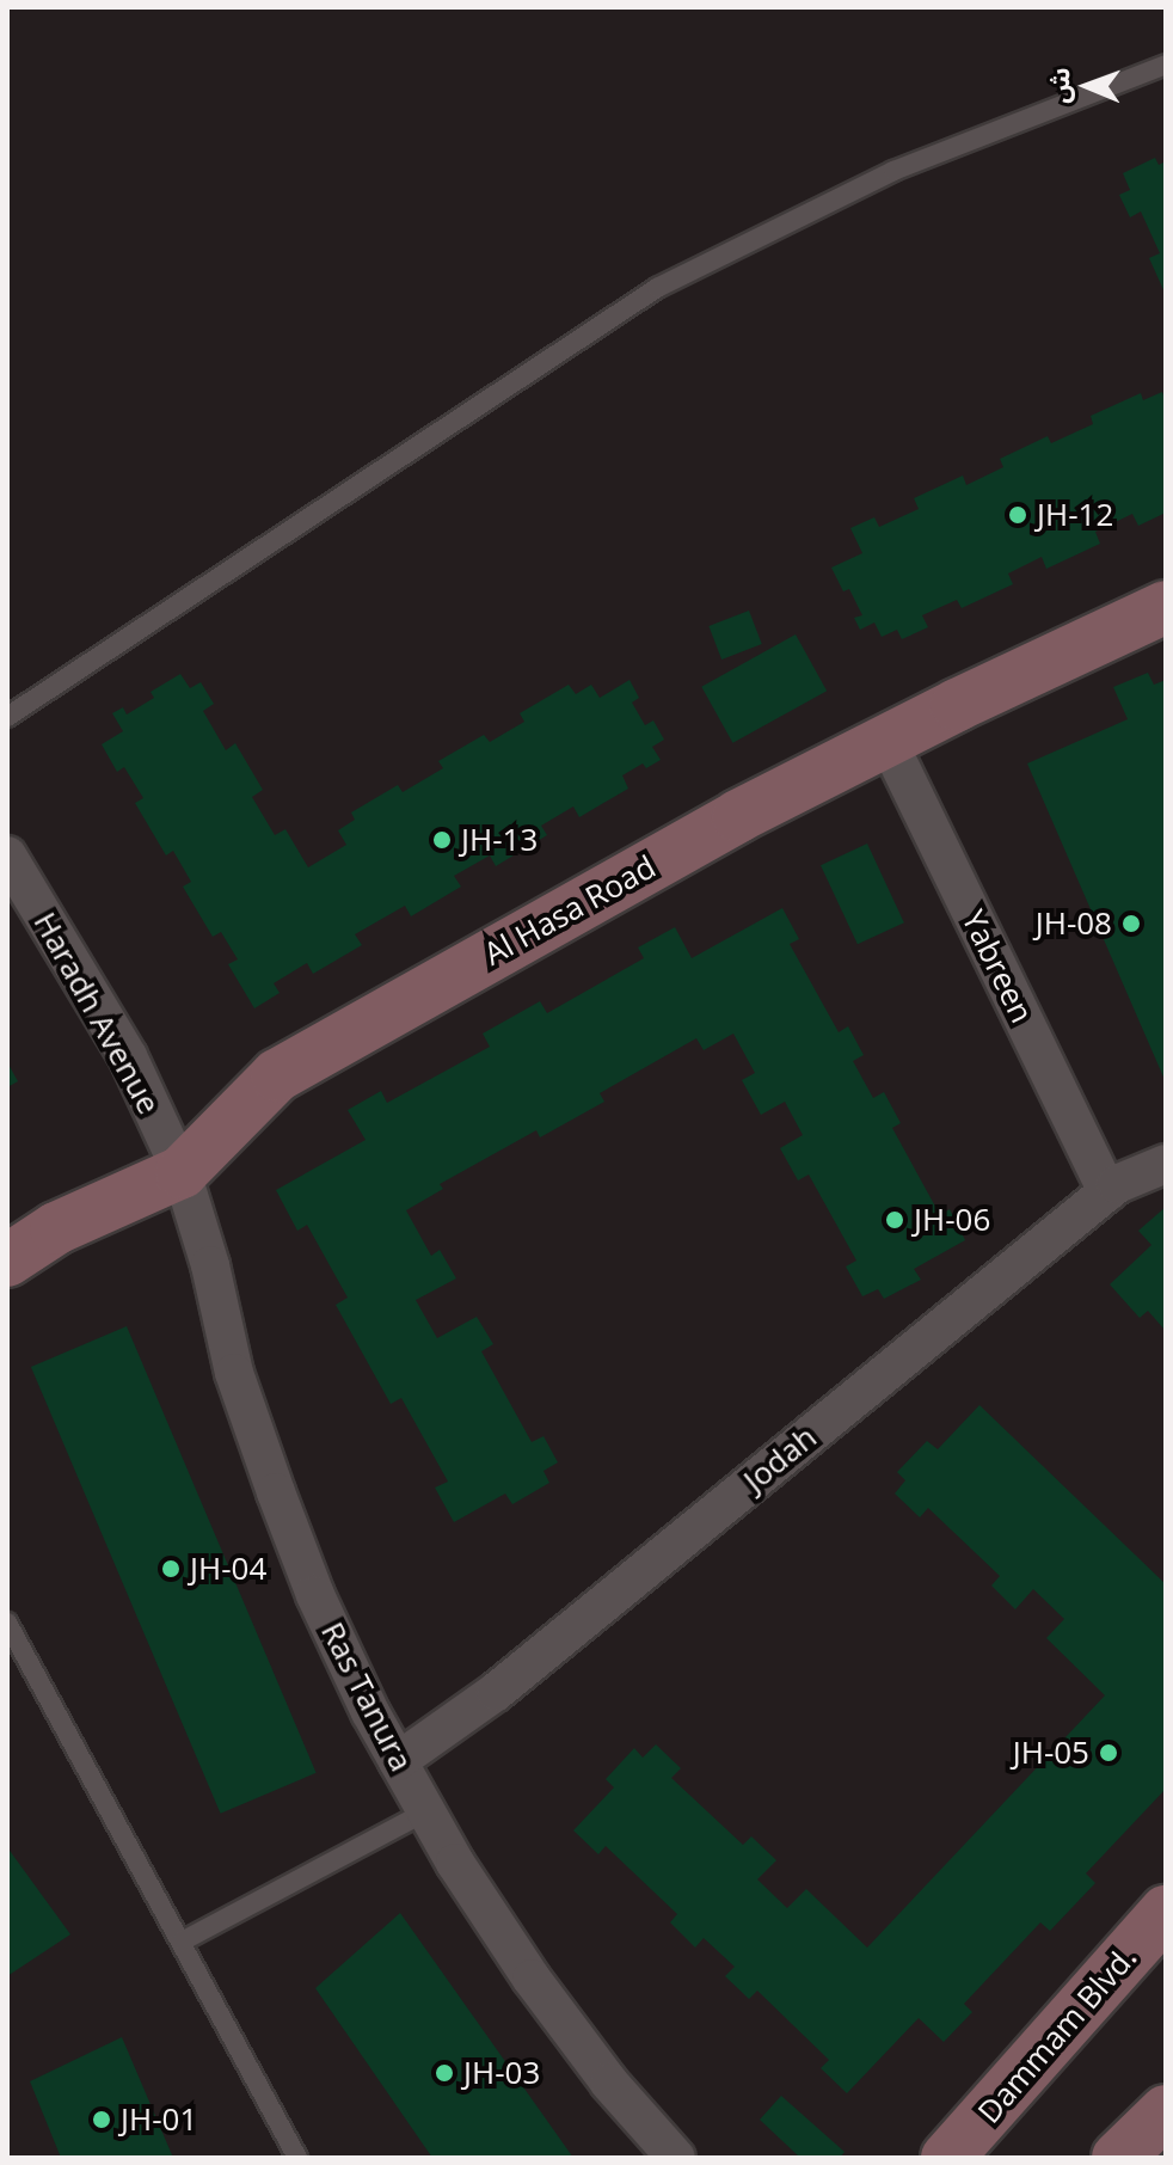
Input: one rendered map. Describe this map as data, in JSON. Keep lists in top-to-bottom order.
{
  "streets": {
    "main road": ["Al Hasa Road", "Dammam Blvd."],
    "street": [
      "Yabreen",
      "Haradh Avenue",
      "Jodah",
      "Ras Tanura"
    ]
  },
  "crossings": [
    ["Al Hasa Road", "Yabreen"],
    ["Al Hasa Road", "Haradh Avenue"],
    ["Al Hasa Road", "Ras Tanura"],
    ["Yabreen", "Jodah"],
    ["Haradh Avenue", "Ras Tanura"],
    ["Jodah", "Ras Tanura"]
  ],
  "places": [
    "JH-12",
    "JH-13",
    "JH-08",
    "JH-06",
    "JH-04",
    "JH-05",
    "JH-03",
    "JH-01"
  ],
  "north": "left"
}
